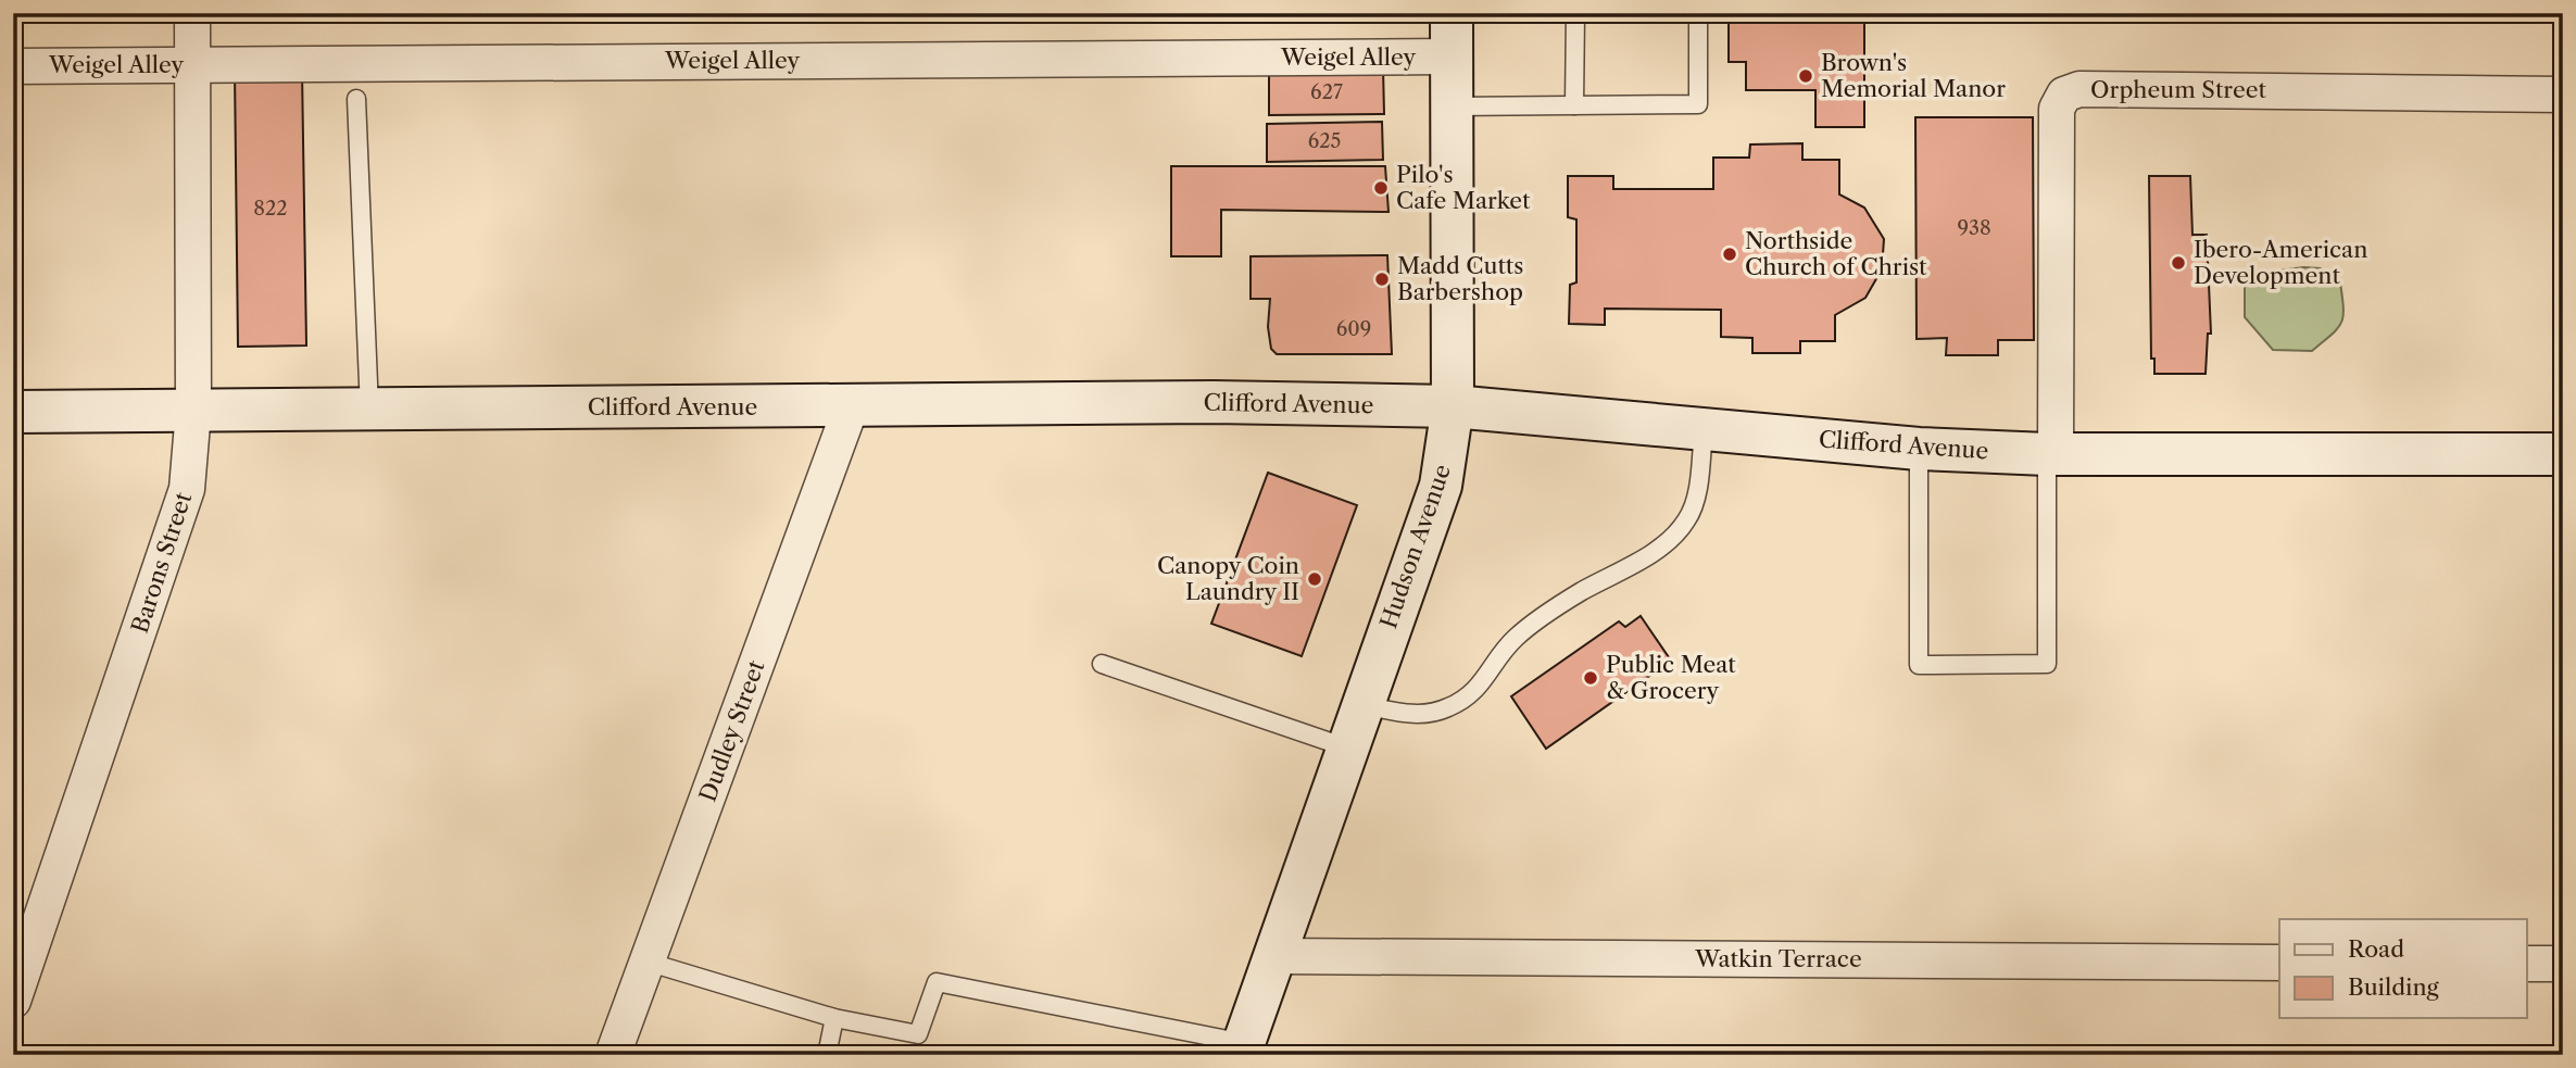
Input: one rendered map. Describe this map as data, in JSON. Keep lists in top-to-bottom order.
{
  "streets": {
    "main road": ["Clifford Avenue", "Hudson Avenue"],
    "street": [
      "Weigel Alley",
      "Orpheum Street",
      "Barons Street",
      "Dudley Street",
      "Watkin Terrace"
    ]
  },
  "crossings": [
    ["Weigel Alley", "Hudson Avenue"],
    ["Weigel Alley", "Barons Street"],
    ["Orpheum Street", "Clifford Avenue"],
    ["Clifford Avenue", "Hudson Avenue"],
    ["Clifford Avenue", "Barons Street"],
    ["Clifford Avenue", "Dudley Street"],
    ["Hudson Avenue", "Watkin Terrace"]
  ],
  "places": [
    "Brown's Memorial Manor",
    "Pilo's Cafe Market",
    "Northside Church of Christ",
    "Ibero-American Development",
    "Madd Cutts Barbershop",
    "Canopy Coin Laundry II",
    "Public Meat & Grocery"
  ],
  "house_numbers": [
    "627",
    "625",
    "822",
    "938",
    "609"
  ],
  "legend": ["Road", "Building"]
}
